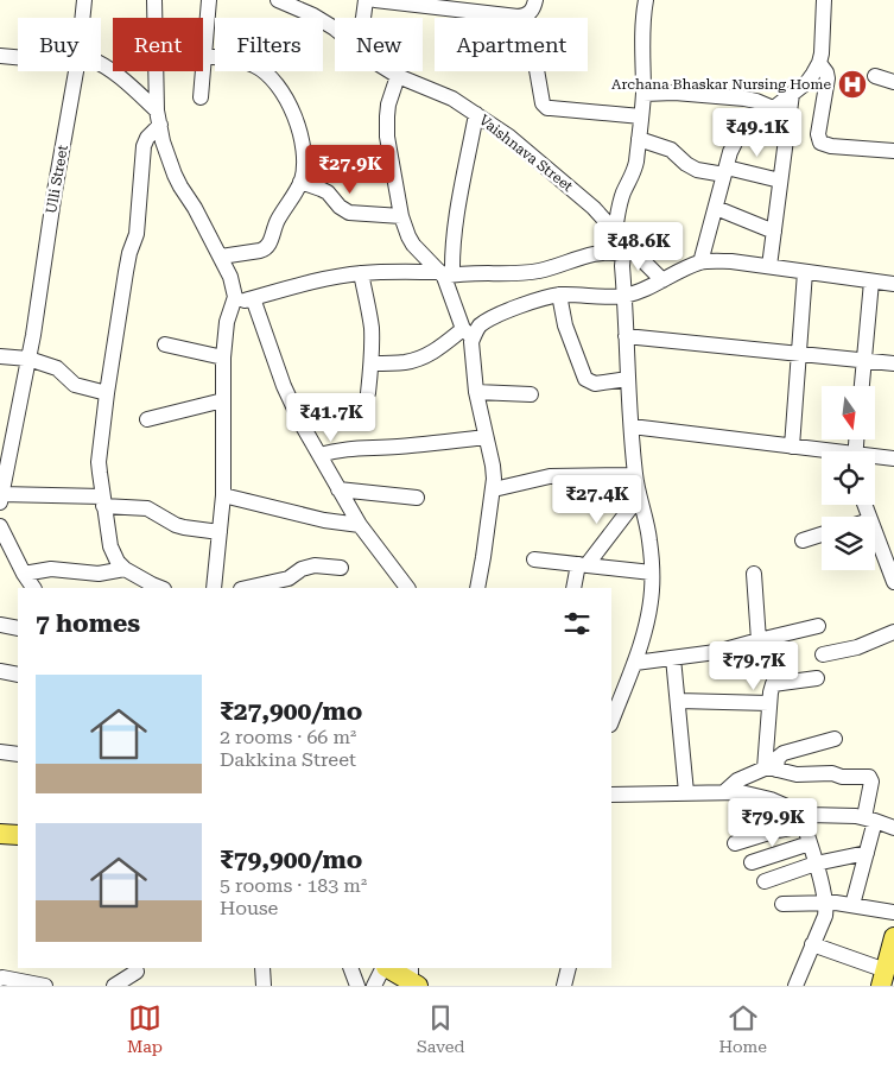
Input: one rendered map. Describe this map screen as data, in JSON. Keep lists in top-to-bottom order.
{
  "streets": {
    "street": ["Vaishnava Street", "Ulli Street"]
  },
  "places": {
    "hospital": ["Archana Bhaskar Nursing Home"]
  },
  "north": "bottom",
  "page": {
    "chip": [
      "Buy",
      "Rent",
      "Filters",
      "New",
      "Apartment"
    ],
    "price": [
      "₹49.1K",
      "₹27.9K",
      "₹48.6K",
      "₹41.7K",
      "₹27.4K",
      "₹79.7K",
      "₹79.9K"
    ],
    "heading": "7 homes",
    "list": [
      {
        "name": "₹27,900/mo",
        "note": "2 rooms · 66 m² · Dakkina Street"
      },
      {
        "name": "₹79,900/mo",
        "note": "5 rooms · 183 m² · House"
      }
    ],
    "tabs": ["Map", "Saved", "Home"]
  }
}
